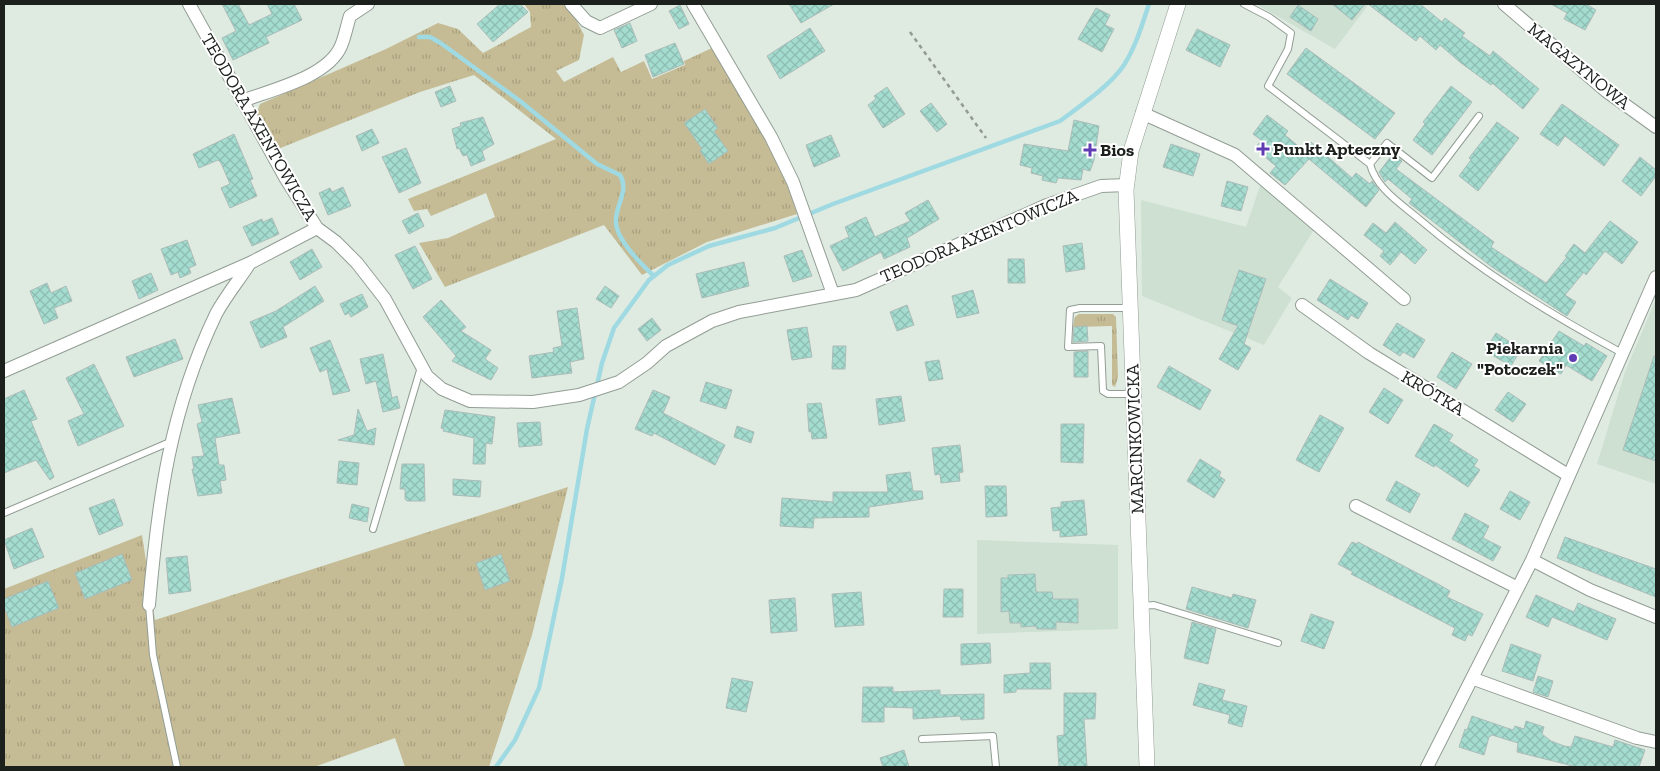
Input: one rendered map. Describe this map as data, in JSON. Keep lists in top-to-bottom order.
{
  "streets": {
    "street": [
      "MAGAZYNOWA",
      "TEODORA AXENTOWICZA",
      "KRÓTKA",
      "MARCINKOWICKA"
    ]
  },
  "crossings": [
    ["TEODORA AXENTOWICZA", "MARCINKOWICKA"]
  ],
  "places": {
    "health": ["Punkt Apteczny", "Bios"],
    "other": ["Piekarnia \"Potoczek\""]
  }
}
